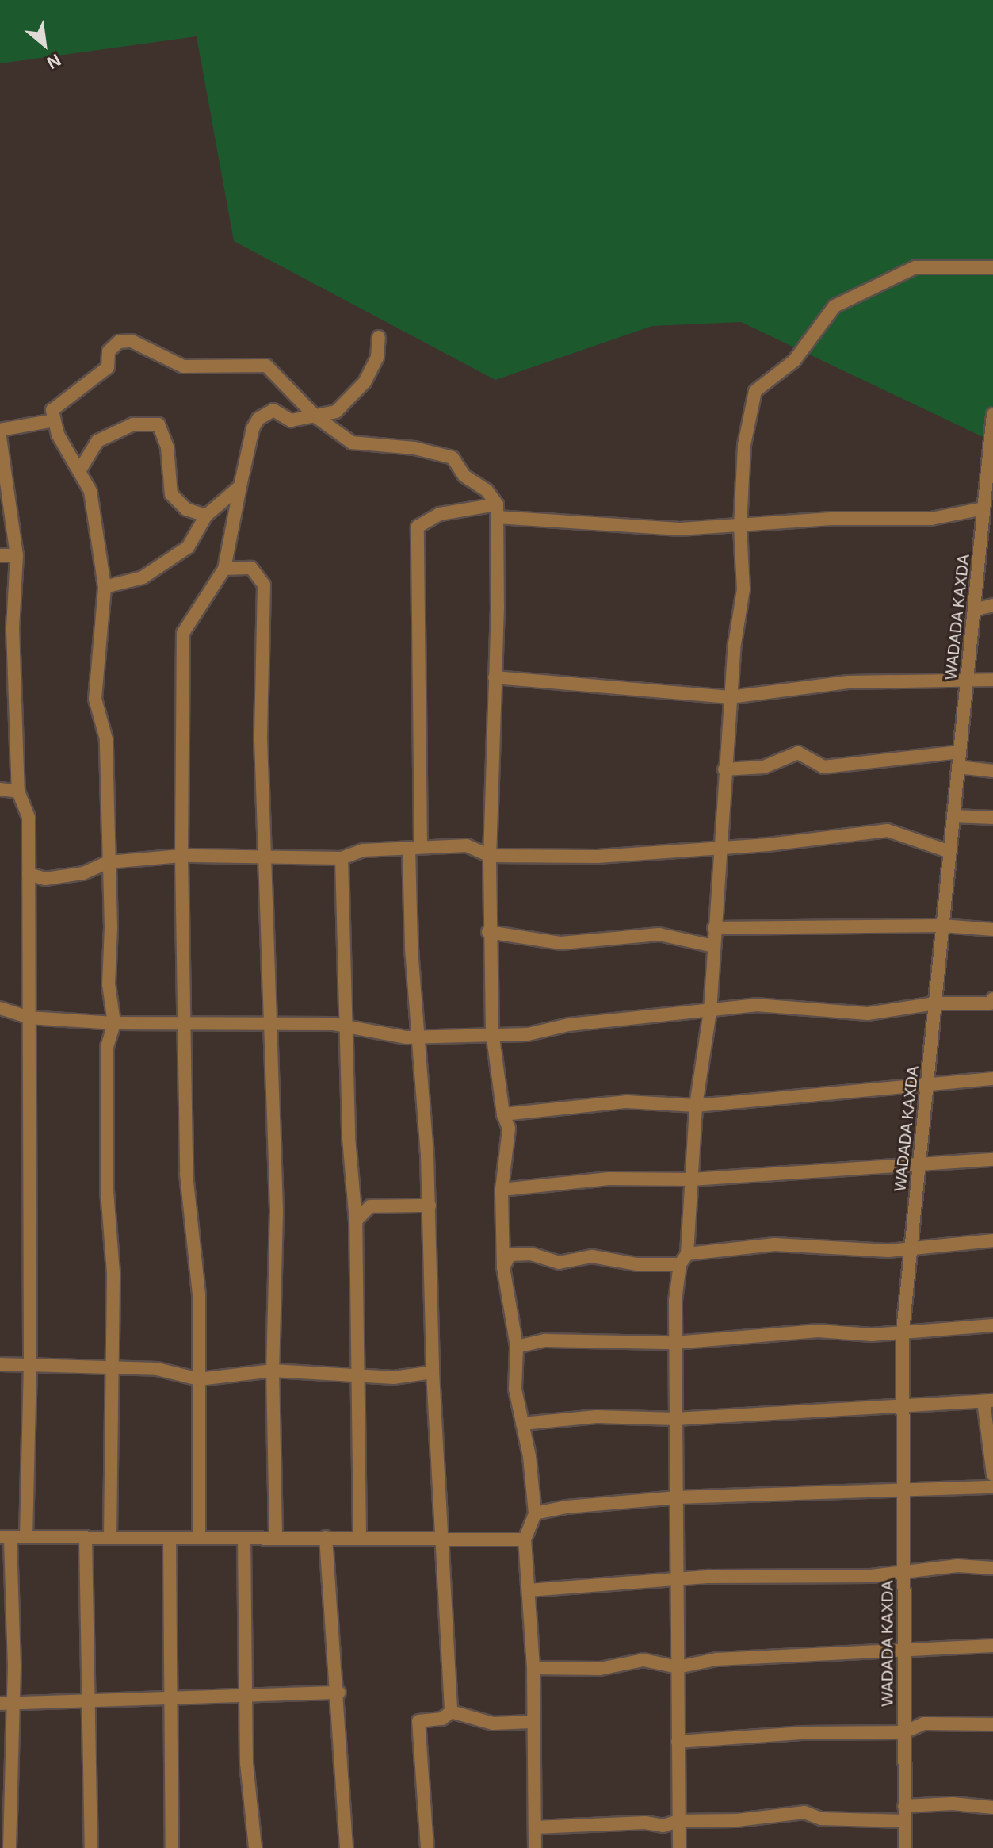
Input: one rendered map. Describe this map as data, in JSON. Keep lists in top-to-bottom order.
{
  "streets": {
    "street": ["WADADA KAXDA"]
  },
  "north": "bottom right"
}
